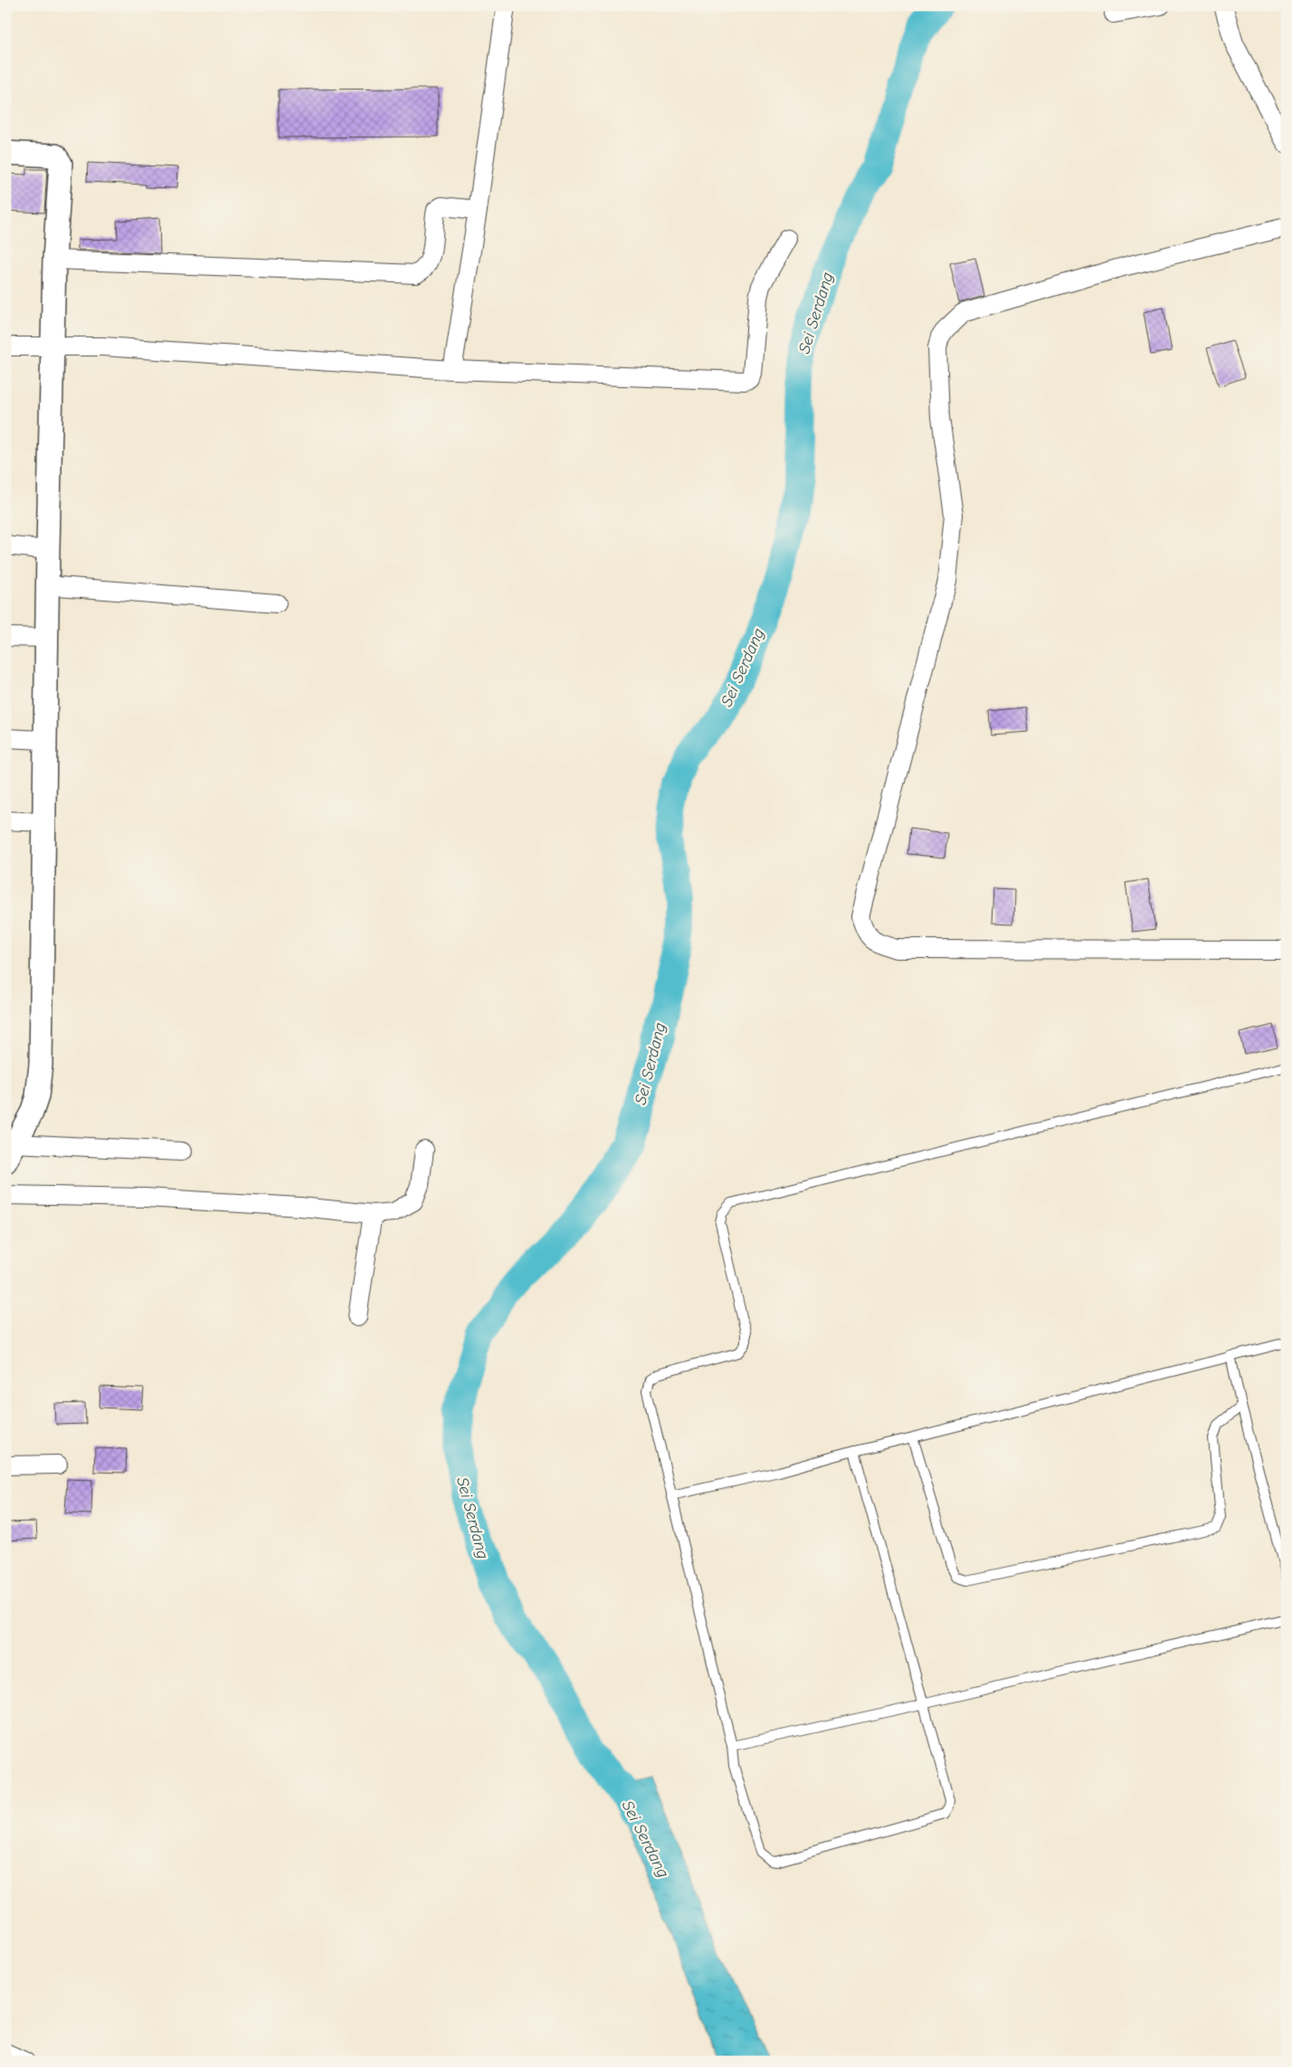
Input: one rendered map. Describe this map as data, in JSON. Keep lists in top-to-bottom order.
{
  "water": ["Sei Serdang"]
}
